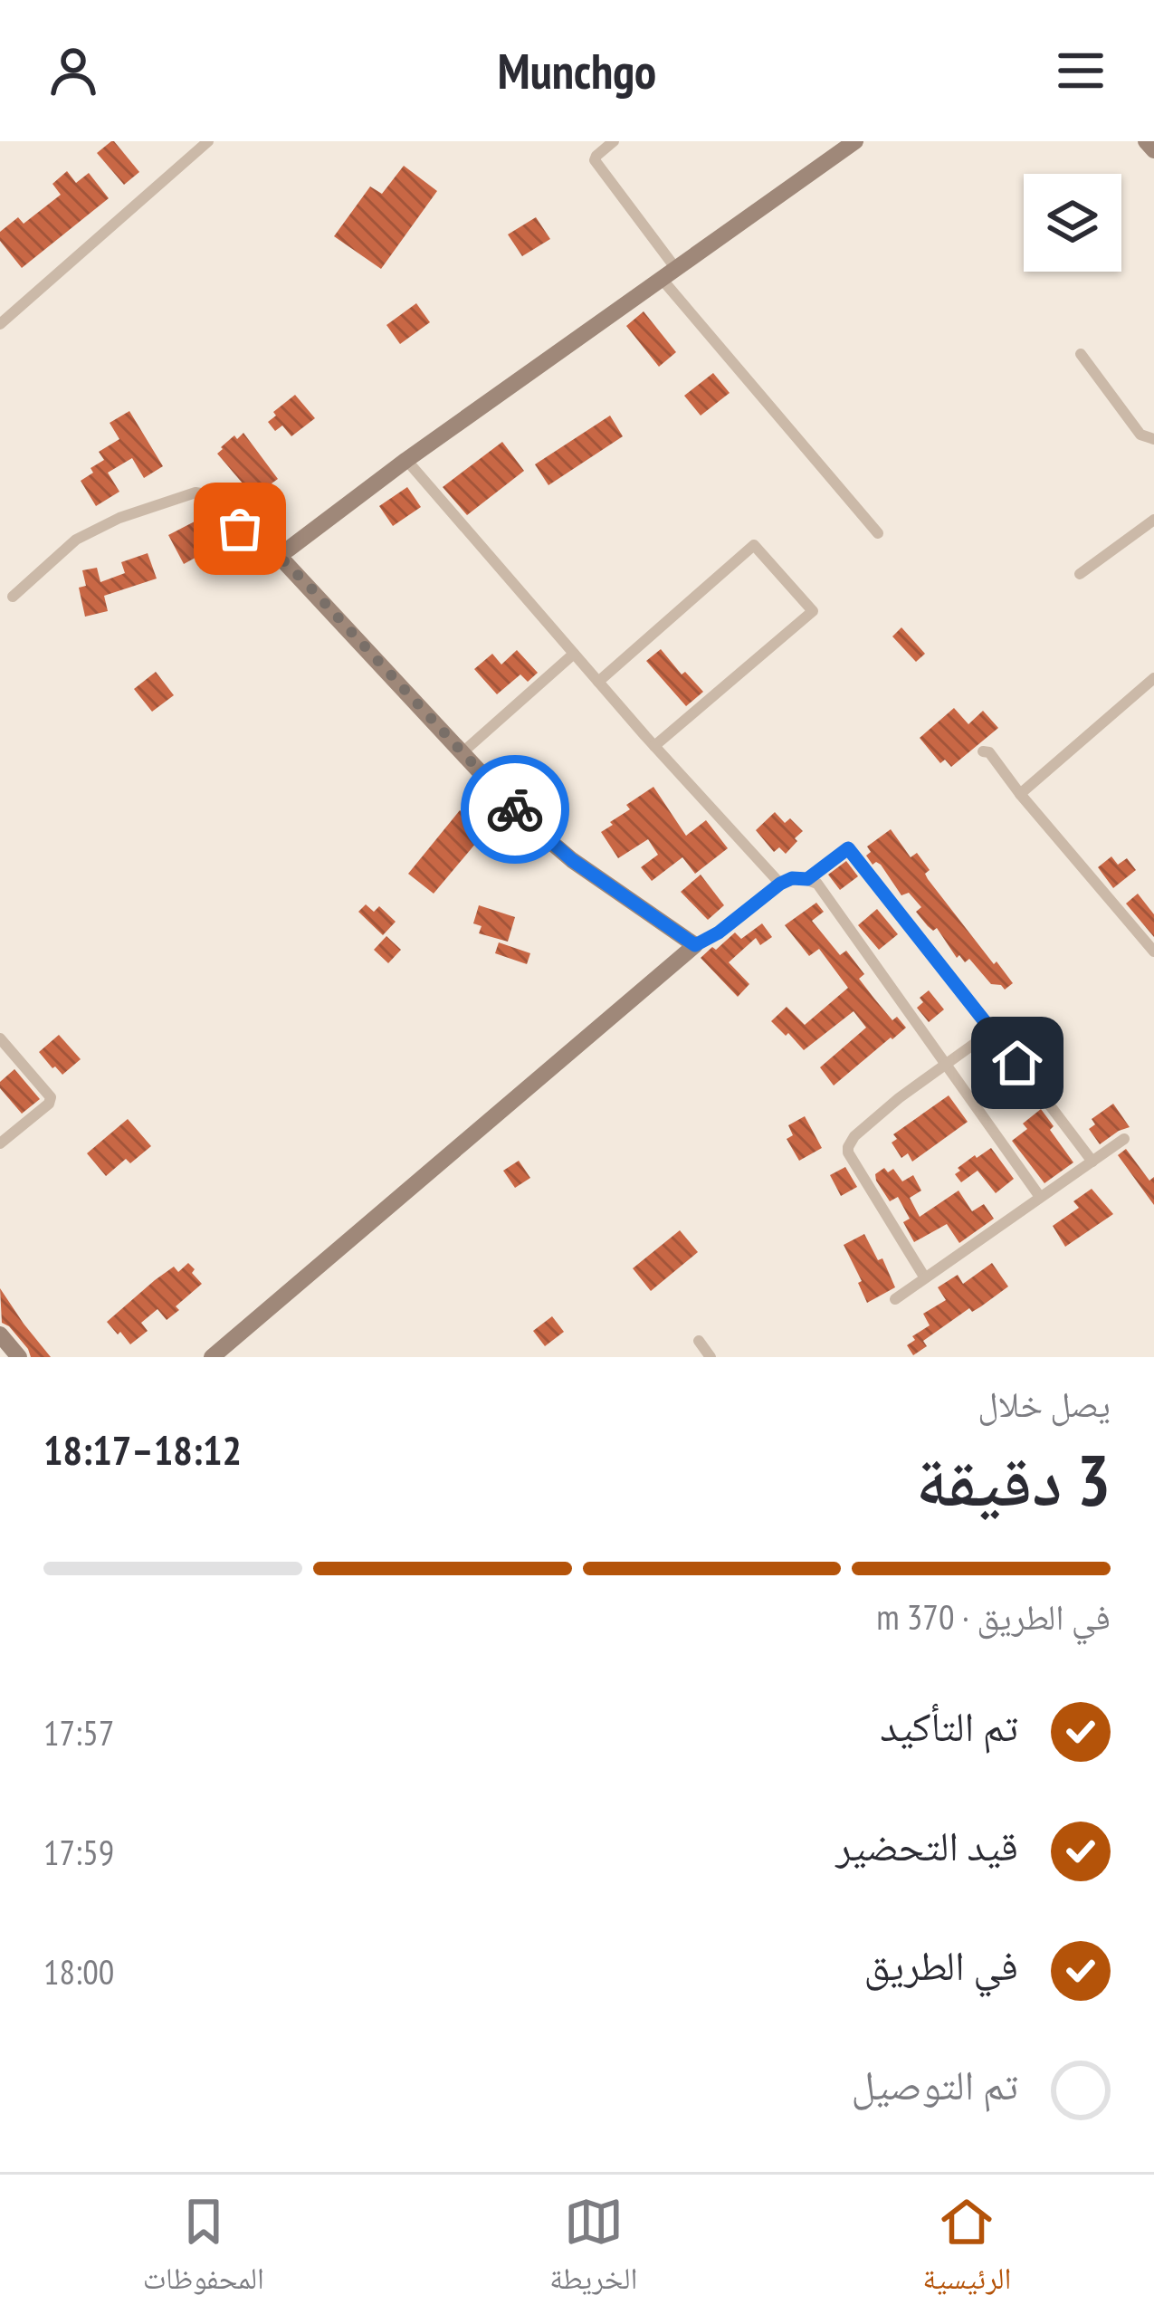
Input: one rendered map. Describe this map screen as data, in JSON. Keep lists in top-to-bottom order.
{
  "page": {
    "header": "Munchgo",
    "heading": ["3 دقيقة", "يصل خلال", "18:12–18:17"],
    "bar": "في الطريق · 370 m",
    "list": [
      ["تم التأكيد", "17:57"],
      ["قيد التحضير", "17:59"],
      ["في الطريق", "18:00"],
      "تم التوصيل"
    ],
    "tabs": ["الرئيسية", "الخريطة", "المحفوظات"]
  }
}
